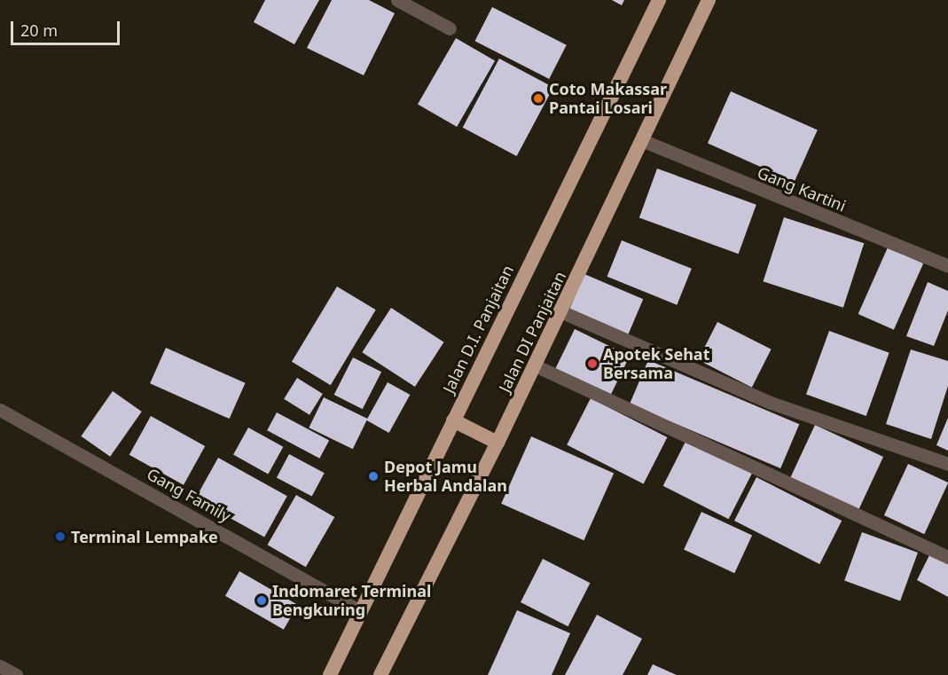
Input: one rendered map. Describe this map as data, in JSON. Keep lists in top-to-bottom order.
{
  "streets": {
    "highway": ["Jalan D.I. Panjaitan", "Jalan DI Panjaitan"],
    "street": ["Gang Kartini", "Gang Family"]
  },
  "crossings": [
    ["Gang Kartini", "Jalan DI Panjaitan"],
    ["Jalan D.I. Panjaitan", "Gang Family"]
  ],
  "places": [
    "Coto Makassar Pantai Losari",
    "Apotek Sehat Bersama",
    "Depot Jamu Herbal Andalan",
    "Terminal Lempake",
    "Indomaret Terminal Bengkuring"
  ],
  "scale_bar": "20 m"
}
